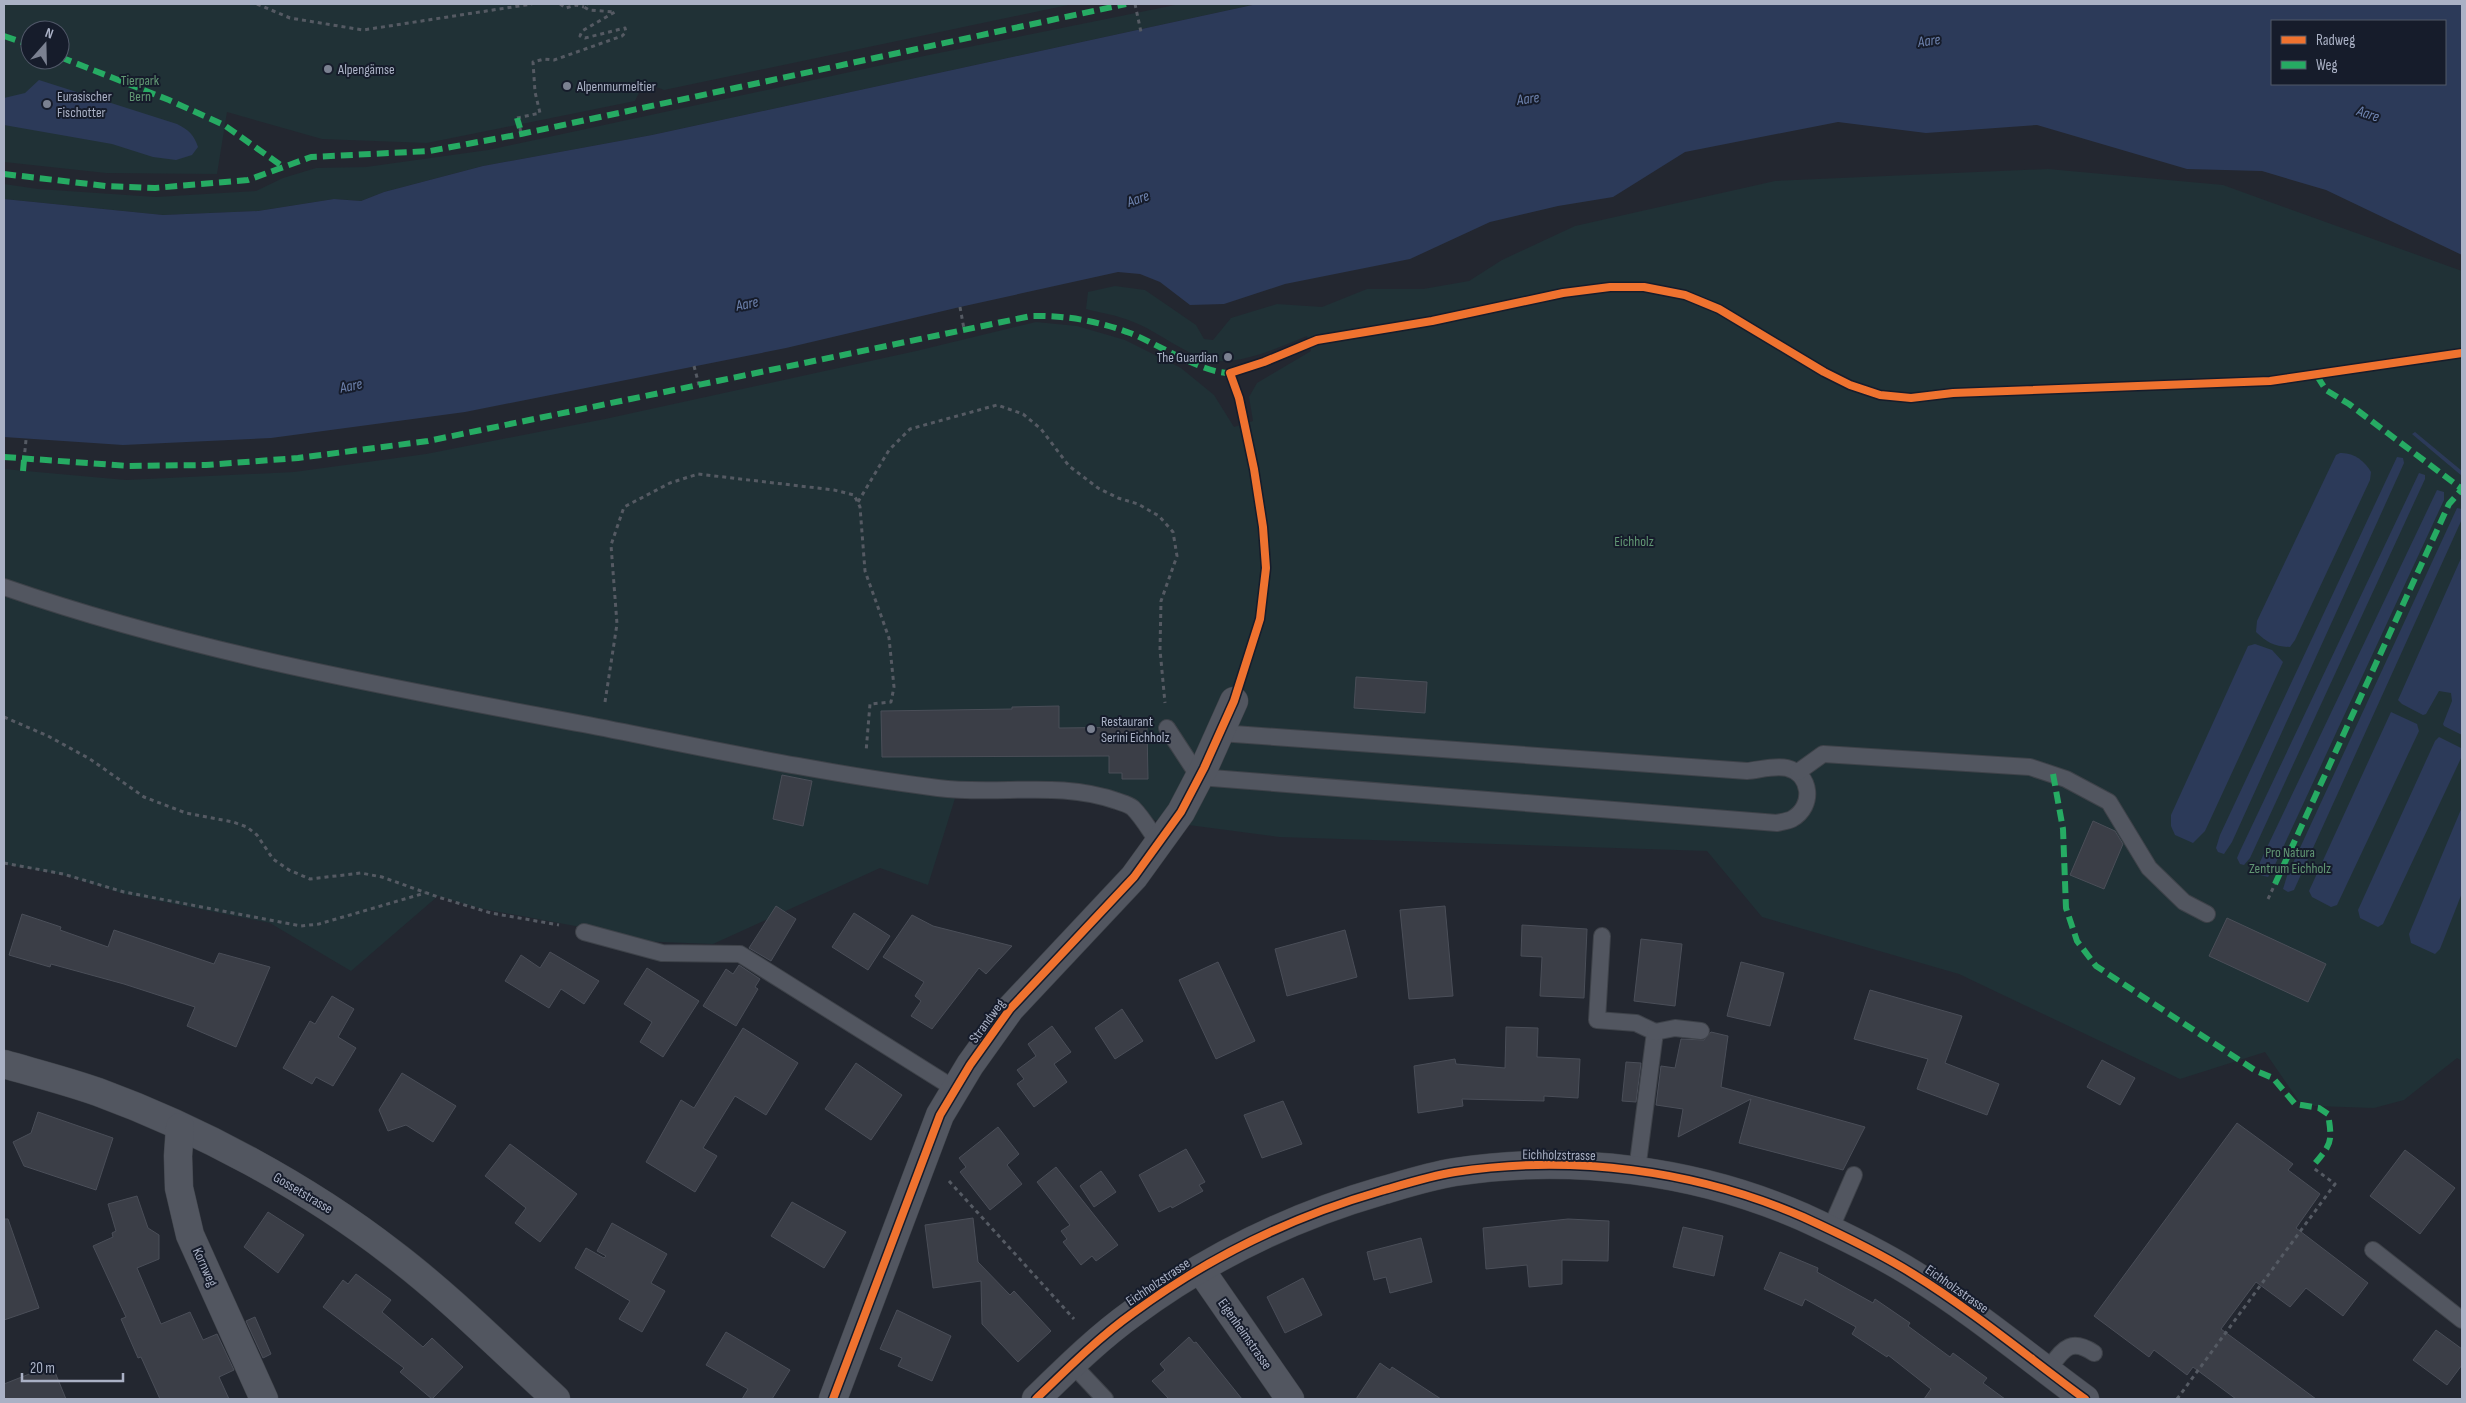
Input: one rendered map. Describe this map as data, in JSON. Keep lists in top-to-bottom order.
{
  "streets": {
    "street": [
      "Strandweg",
      "Eichholzstrasse",
      "Gossetstrasse",
      "Kornweg",
      "Eigenheimstrasse"
    ]
  },
  "crossings": [
    ["Eichholzstrasse", "Eigenheimstrasse"],
    ["Gossetstrasse", "Kornweg"]
  ],
  "water": ["Aare"],
  "parks": ["Tierpark Bern", "Eichholz", "Pro Natura Zentrum Eichholz"],
  "places": [
    "Alpengämse",
    "Alpenmurmeltier",
    "Eurasischer Fischotter",
    "The Guardian",
    "Restaurant Serini Eichholz"
  ],
  "legend": ["Radweg", "Weg"],
  "scale_bar": "20 m",
  "north": "top"
}
